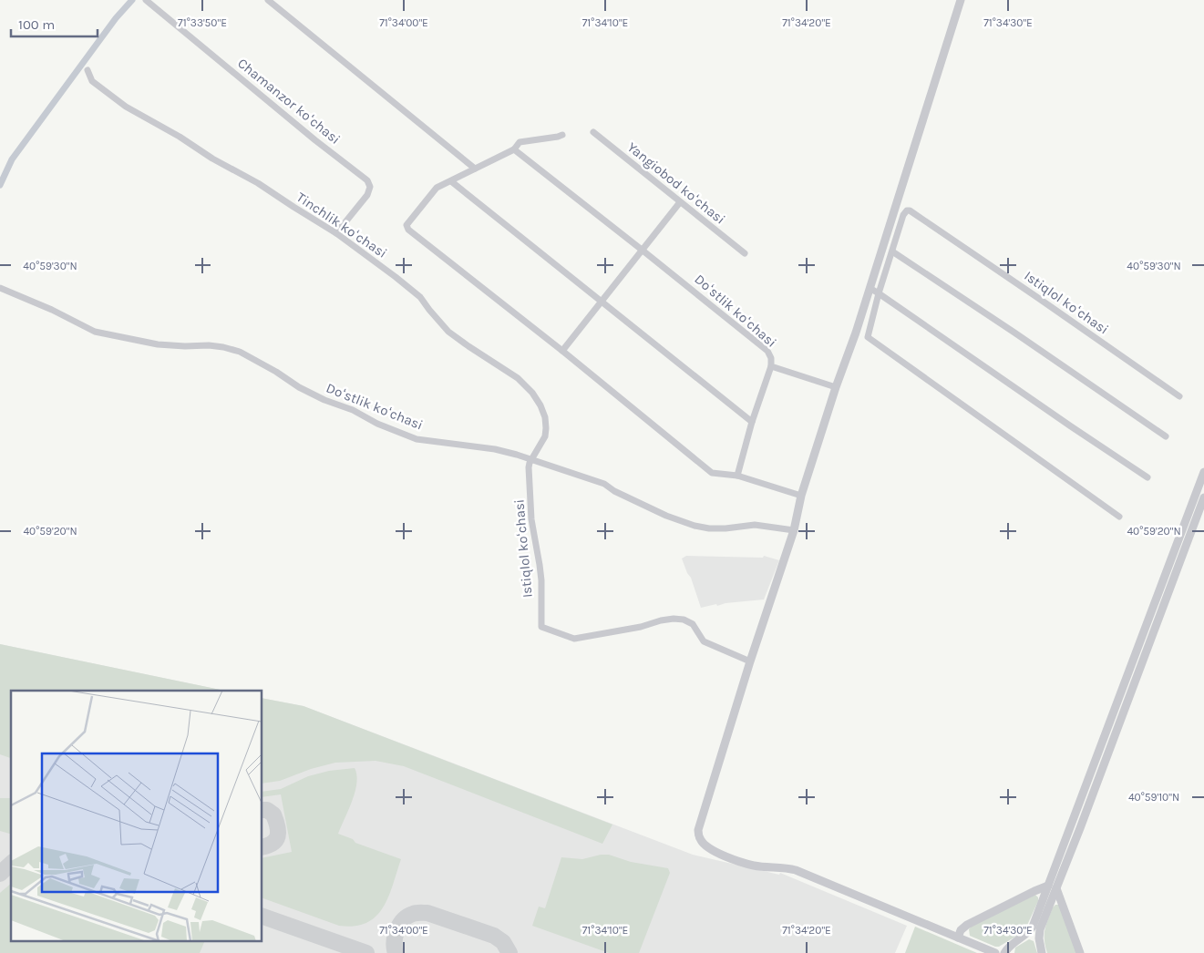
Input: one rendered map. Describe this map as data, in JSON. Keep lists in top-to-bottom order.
{
  "streets": {
    "street": [
      "Chamanzor koʻchasi",
      "Yangiobod koʻchasi",
      "Tinchlik koʻchasi",
      "Istiqlol koʻchasi",
      "Doʻstlik koʻchasi"
    ]
  },
  "crossings": [
    ["Chamanzor koʻchasi", "Tinchlik koʻchasi"],
    ["Tinchlik koʻchasi", "Istiqlol koʻchasi"],
    ["Tinchlik koʻchasi", "Doʻstlik koʻchasi"],
    ["Istiqlol koʻchasi", "Doʻstlik koʻchasi"]
  ],
  "scale_bar": "100 m",
  "coordinates": [
    "71°33'50\"E",
    "71°34'00\"E",
    "71°34'10\"E",
    "71°34'20\"E",
    "71°34'30\"E",
    "40°59'30\"N",
    "40°59'20\"N",
    "40°59'10\"N"
  ]
}
